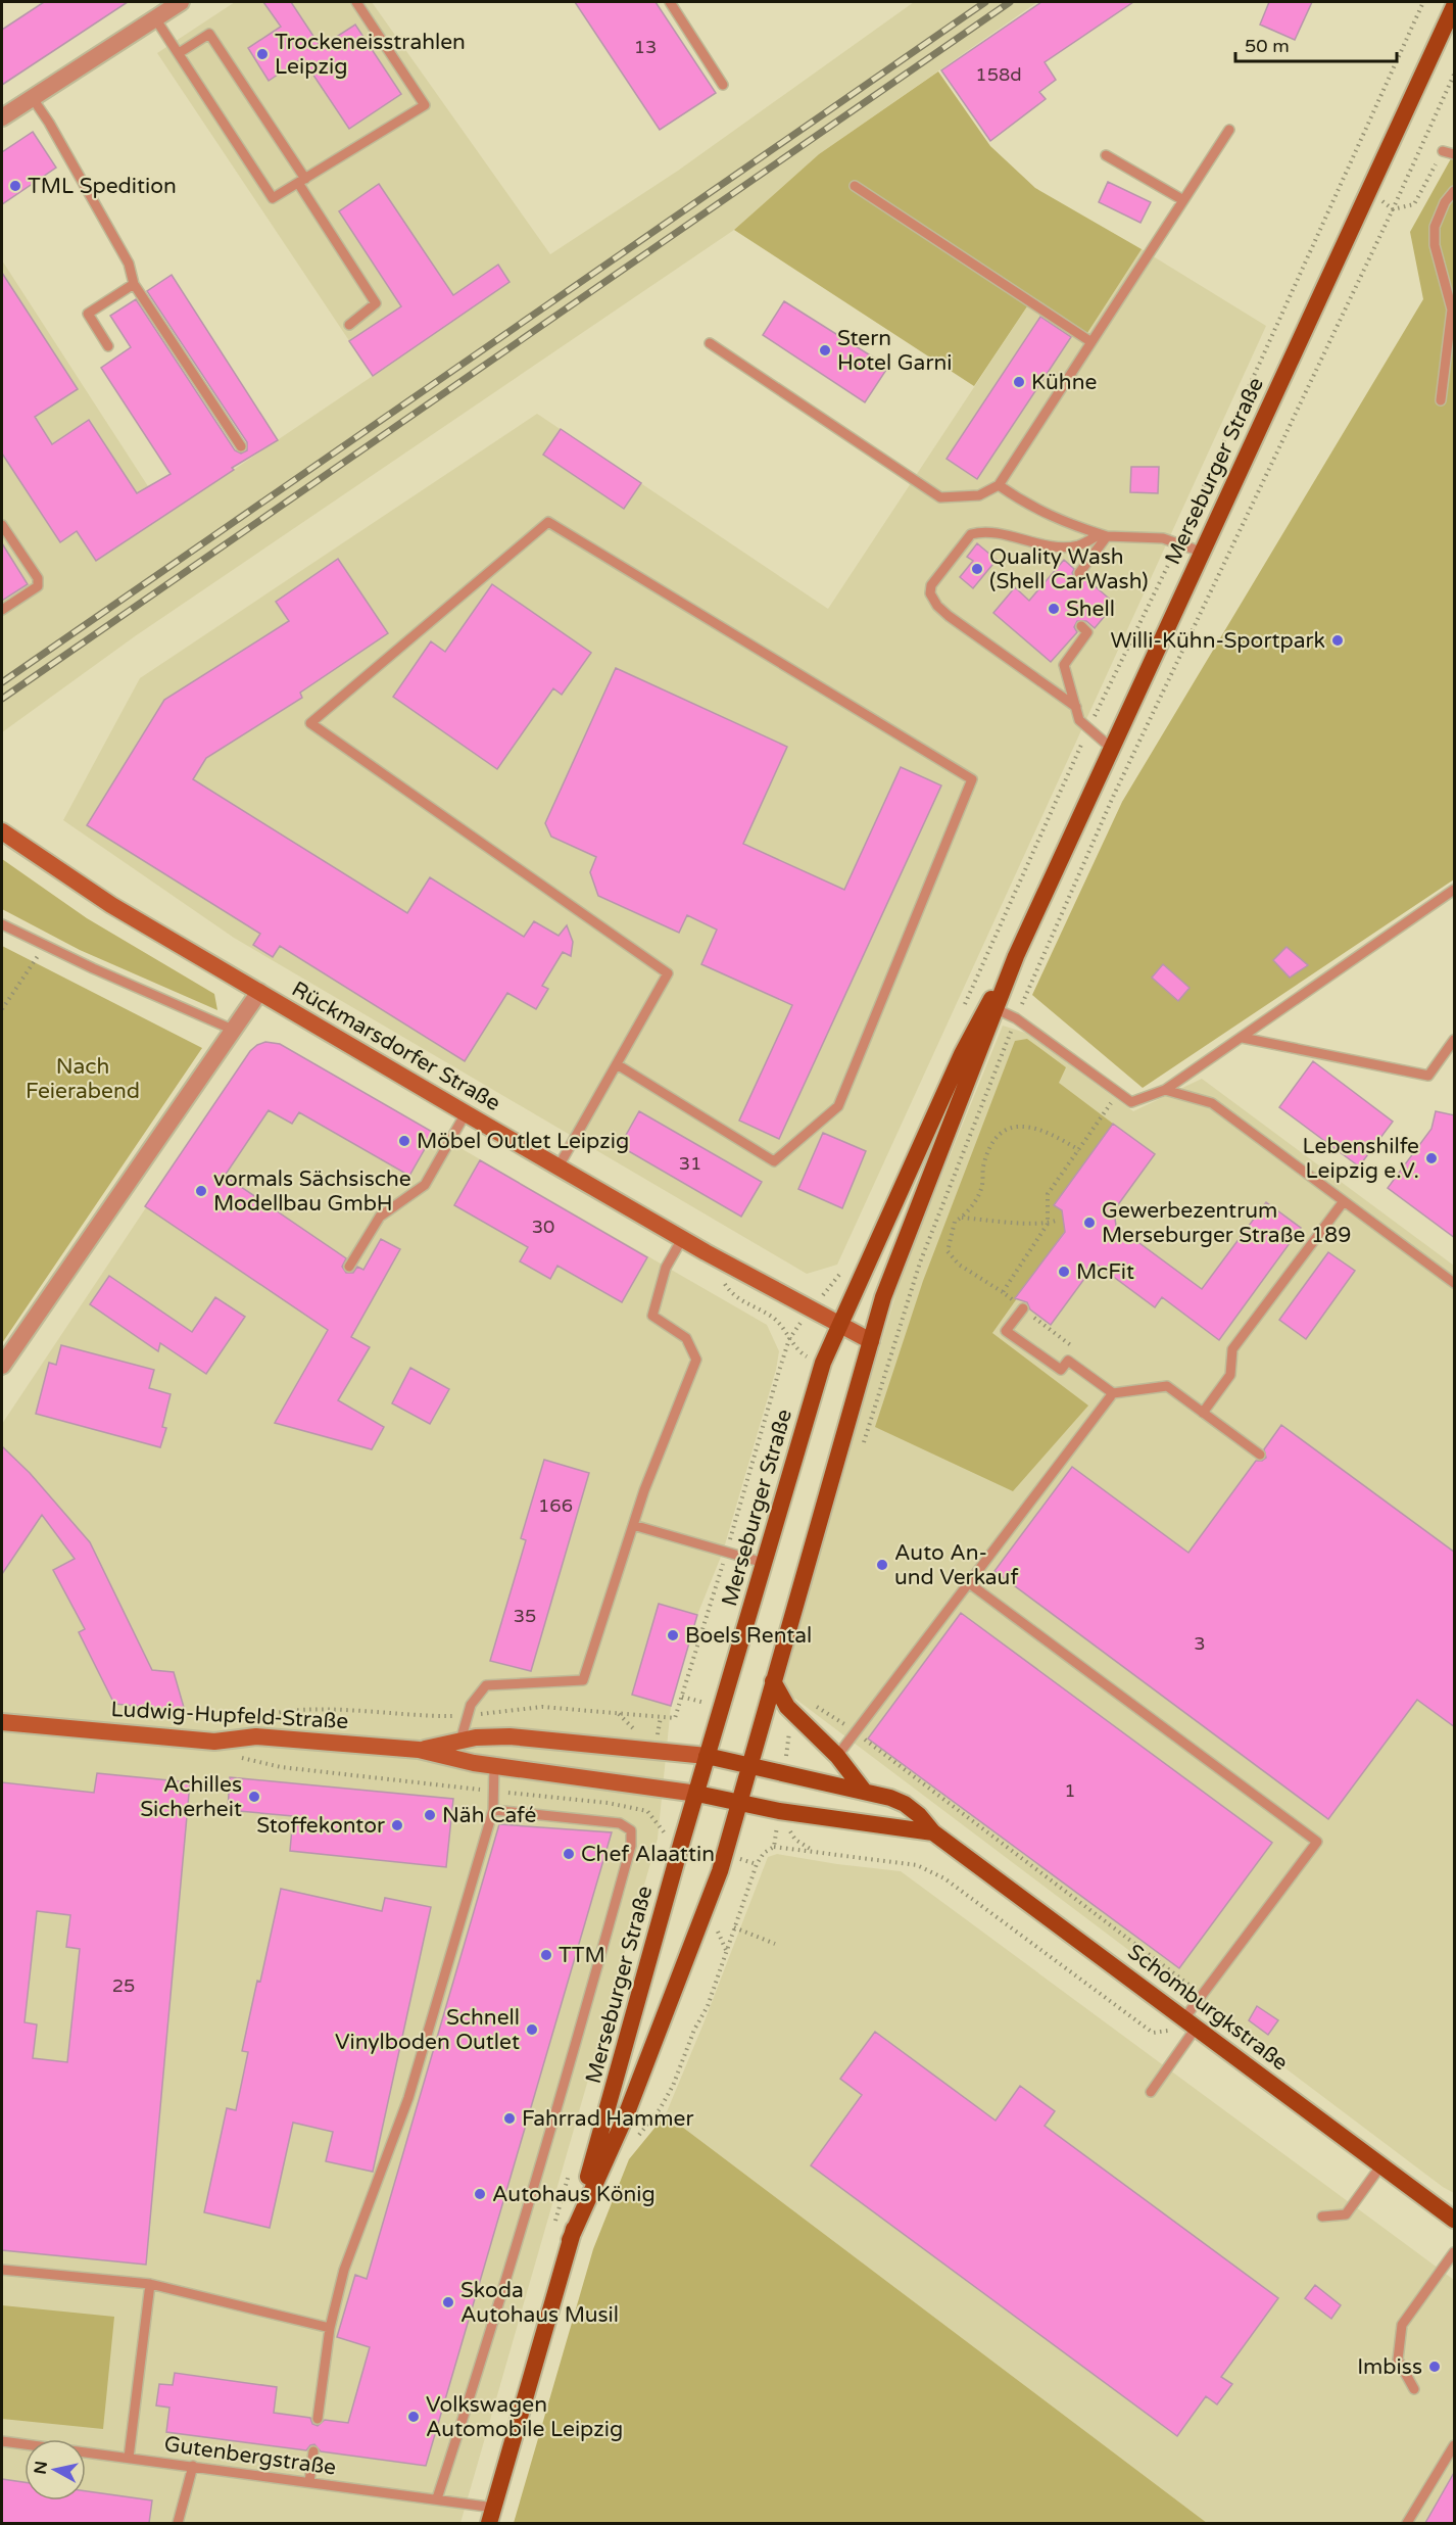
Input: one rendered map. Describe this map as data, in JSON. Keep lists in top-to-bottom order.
{
  "streets": {
    "main road": [
      "Merseburger Straße",
      "Rückmarsdorfer Straße",
      "Ludwig-Hupfeld-Straße",
      "Schomburgkstraße"
    ],
    "lane": ["Gutenbergstraße"]
  },
  "crossings": [
    ["Merseburger Straße", "Rückmarsdorfer Straße"],
    ["Merseburger Straße", "Ludwig-Hupfeld-Straße"],
    ["Merseburger Straße", "Schomburgkstraße"],
    ["Merseburger Straße", "Gutenbergstraße"],
    ["Ludwig-Hupfeld-Straße", "Schomburgkstraße"]
  ],
  "parks": ["Nach Feierabend"],
  "places": [
    "Trockeneisstrahlen Leipzig",
    "TML Spedition",
    "Stern Hotel Garni",
    "Kühne",
    "Quality Wash (Shell CarWash)",
    "Shell",
    "Willi-Kühn-Sportpark",
    "Möbel Outlet Leipzig",
    "Lebenshilfe Leipzig e.V.",
    "vormals Sächsische Modellbau GmbH",
    "Gewerbezentrum Merseburger Straße 189",
    "McFit",
    "Auto An- und Verkauf",
    "Boels Rental",
    "Achilles Sicherheit",
    "Näh Café",
    "Stoffekontor",
    "Chef Alaattin",
    "TTM",
    "Schnell Vinylboden Outlet",
    "Fahrrad Hammer",
    "Autohaus König",
    "Skoda Autohaus Musil",
    "Imbiss",
    "Volkswagen Automobile Leipzig"
  ],
  "house_numbers": [
    "13",
    "158d",
    "31",
    "30",
    "166",
    "35",
    "3",
    "1",
    "25"
  ],
  "scale_bar": "50 m",
  "north": "left"
}
